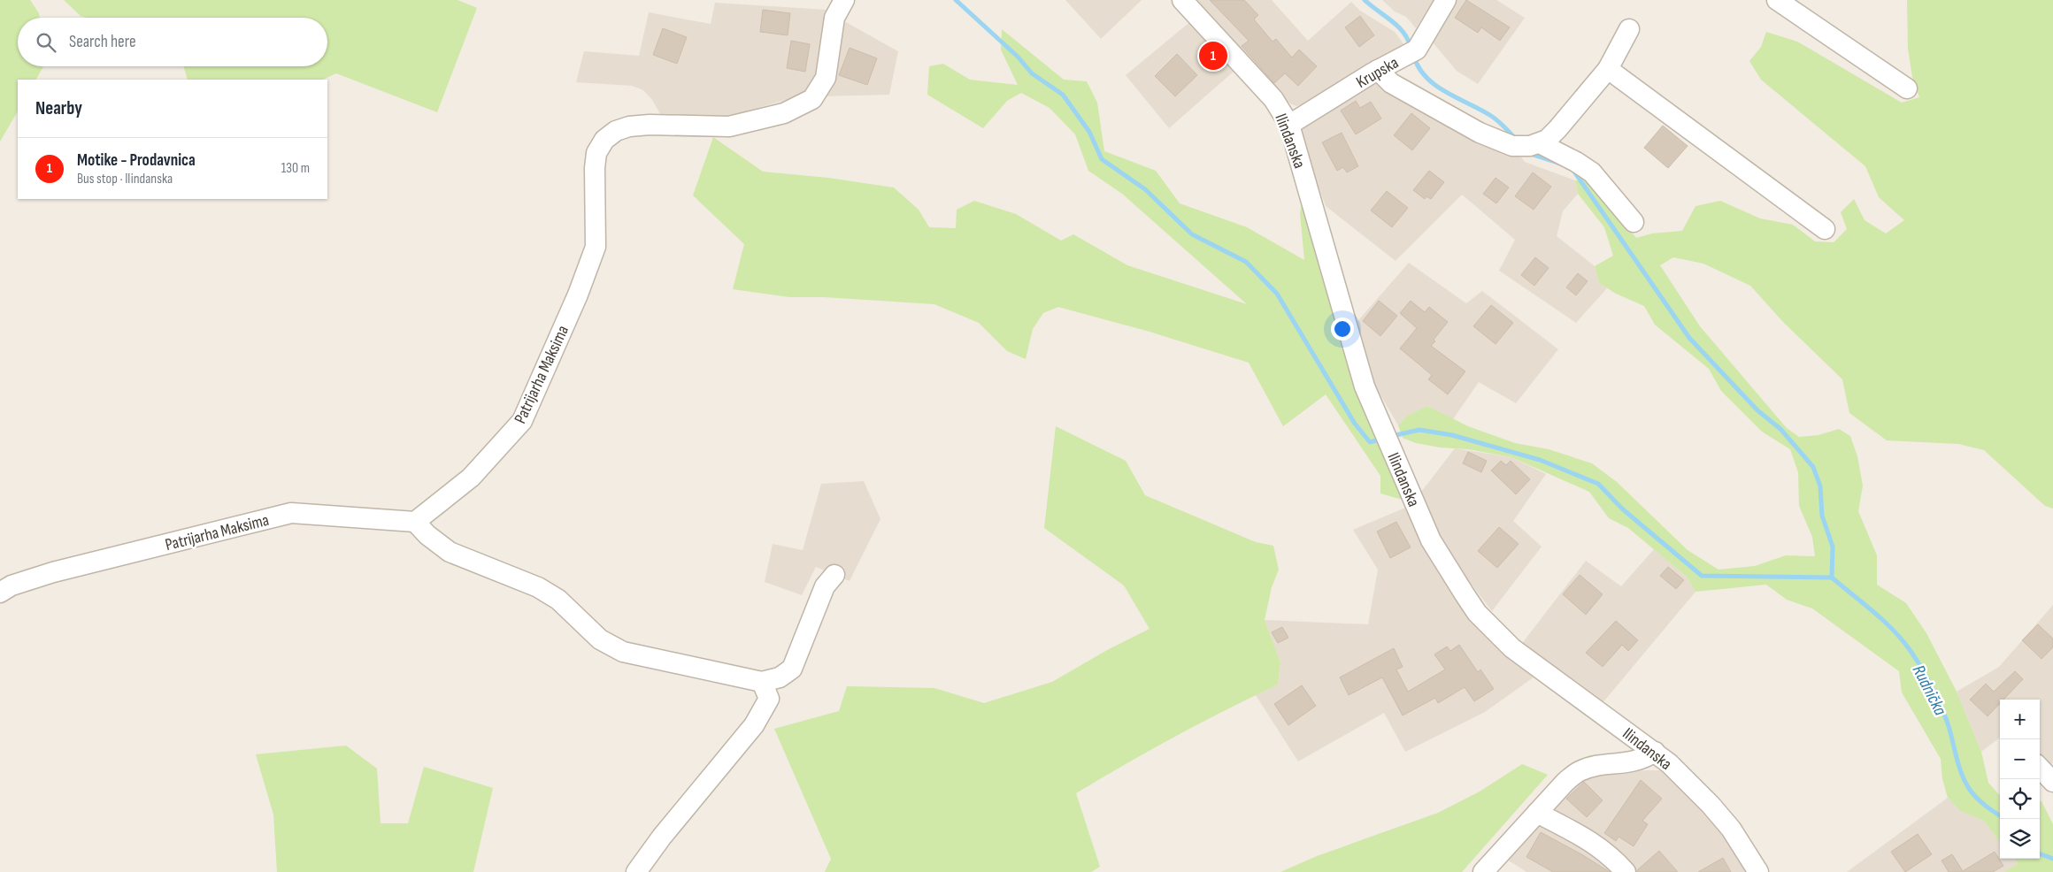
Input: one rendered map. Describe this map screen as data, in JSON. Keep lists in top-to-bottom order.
{
  "streets": {
    "street": ["Krupska", "Ilindanska", "Patrijarha Maksima"]
  },
  "crossings": [
    ["Krupska", "Ilindanska"]
  ],
  "water": ["Rudnička"],
  "page": {
    "search": "Search here",
    "pins": "1",
    "heading": "Nearby",
    "list": [
      {
        "mark": "1",
        "name": "Motike - Prodavnica",
        "note": "Bus stop · Ilindanska",
        "value": "130 m"
      }
    ],
    "map_buttons": ["+", "−"]
  }
}
